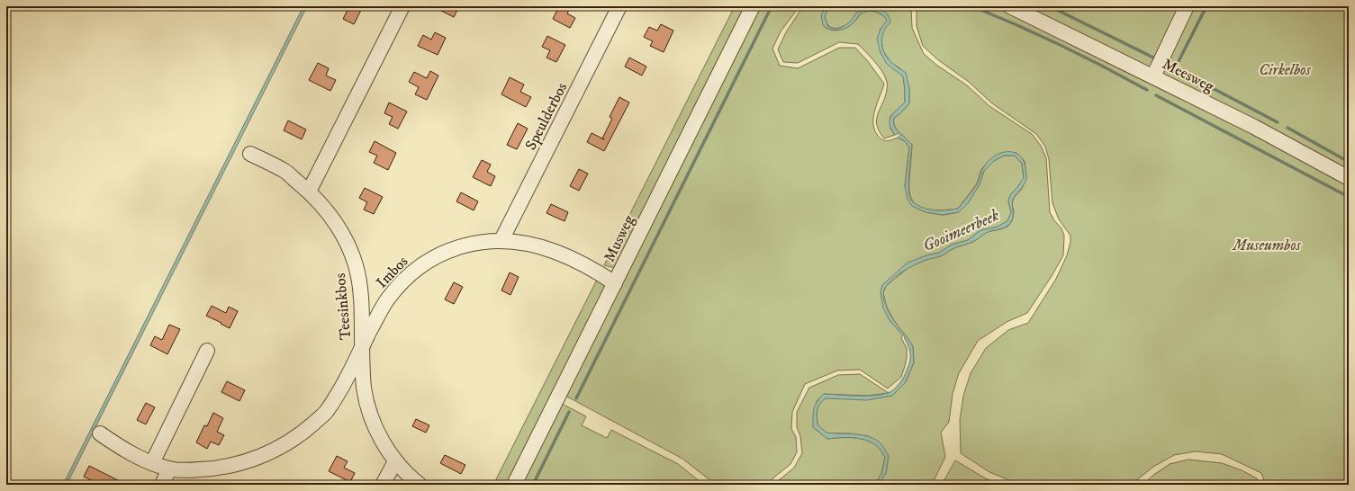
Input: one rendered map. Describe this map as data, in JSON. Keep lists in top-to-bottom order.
{
  "streets": {
    "street": [
      "Meesweg",
      "Speulderbos",
      "Musweg",
      "Imbos",
      "Teesinkbos"
    ]
  },
  "crossings": [
    ["Speulderbos", "Imbos"],
    ["Musweg", "Imbos"],
    ["Imbos", "Teesinkbos"]
  ],
  "water": ["Gooimeerbeek"],
  "parks": ["Cirkelbos", "Museumbos"]
}
